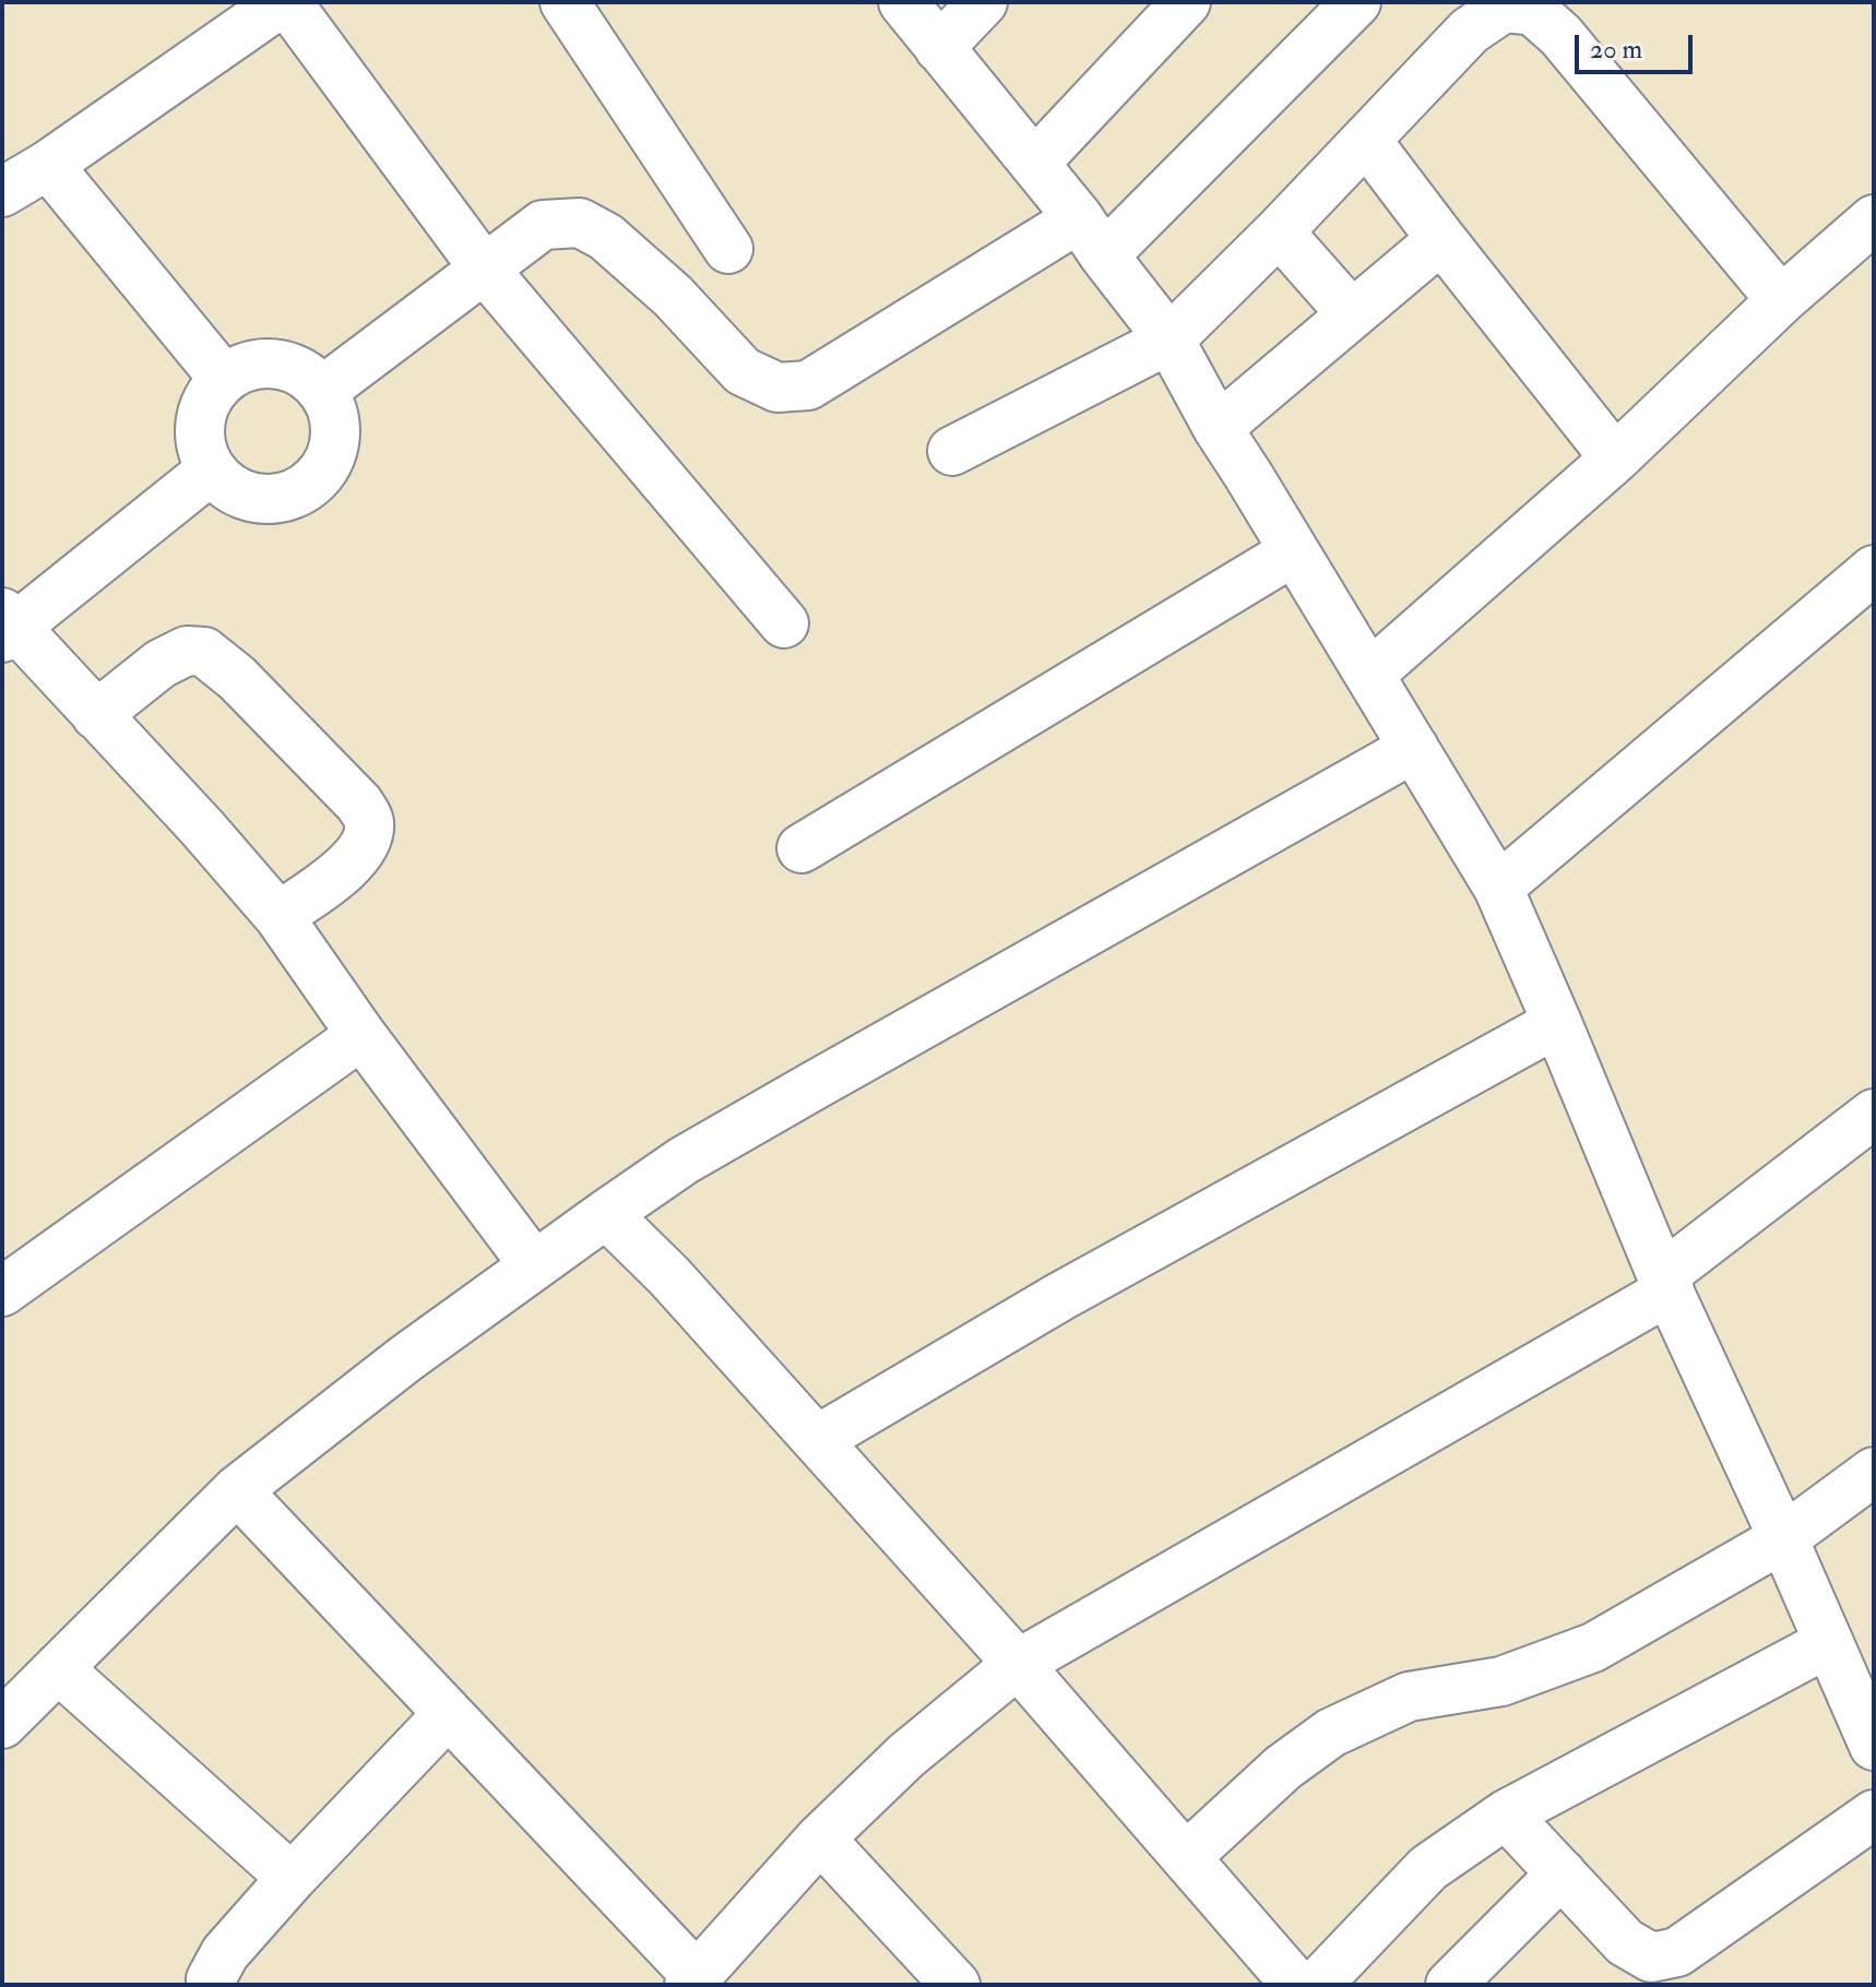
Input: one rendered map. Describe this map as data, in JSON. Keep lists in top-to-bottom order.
{
  "scale_bar": "20 m"
}
